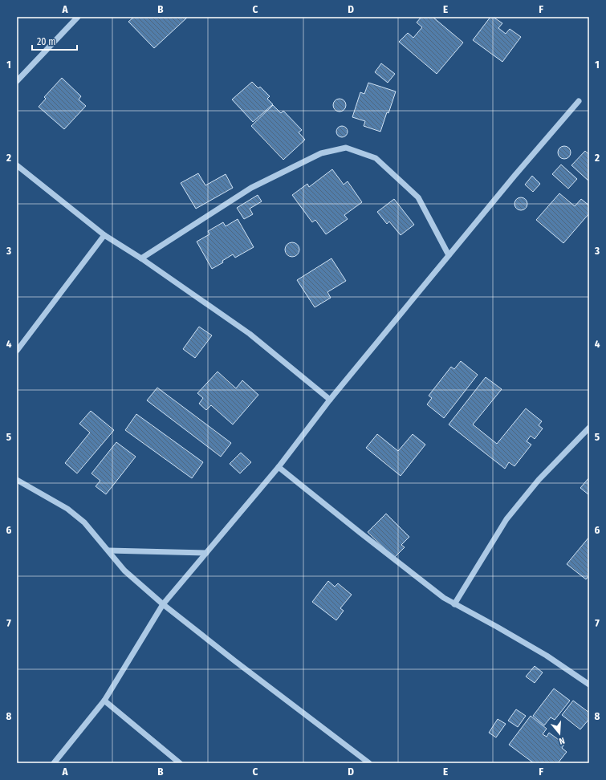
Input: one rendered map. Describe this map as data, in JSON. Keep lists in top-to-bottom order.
{
  "scale_bar": "20 m",
  "north": "bottom",
  "grid": {
    "columns": [
      "A",
      "B",
      "C",
      "D",
      "E",
      "F"
    ],
    "rows": [
      "1",
      "2",
      "3",
      "4",
      "5",
      "6",
      "7",
      "8"
    ]
  }
}
